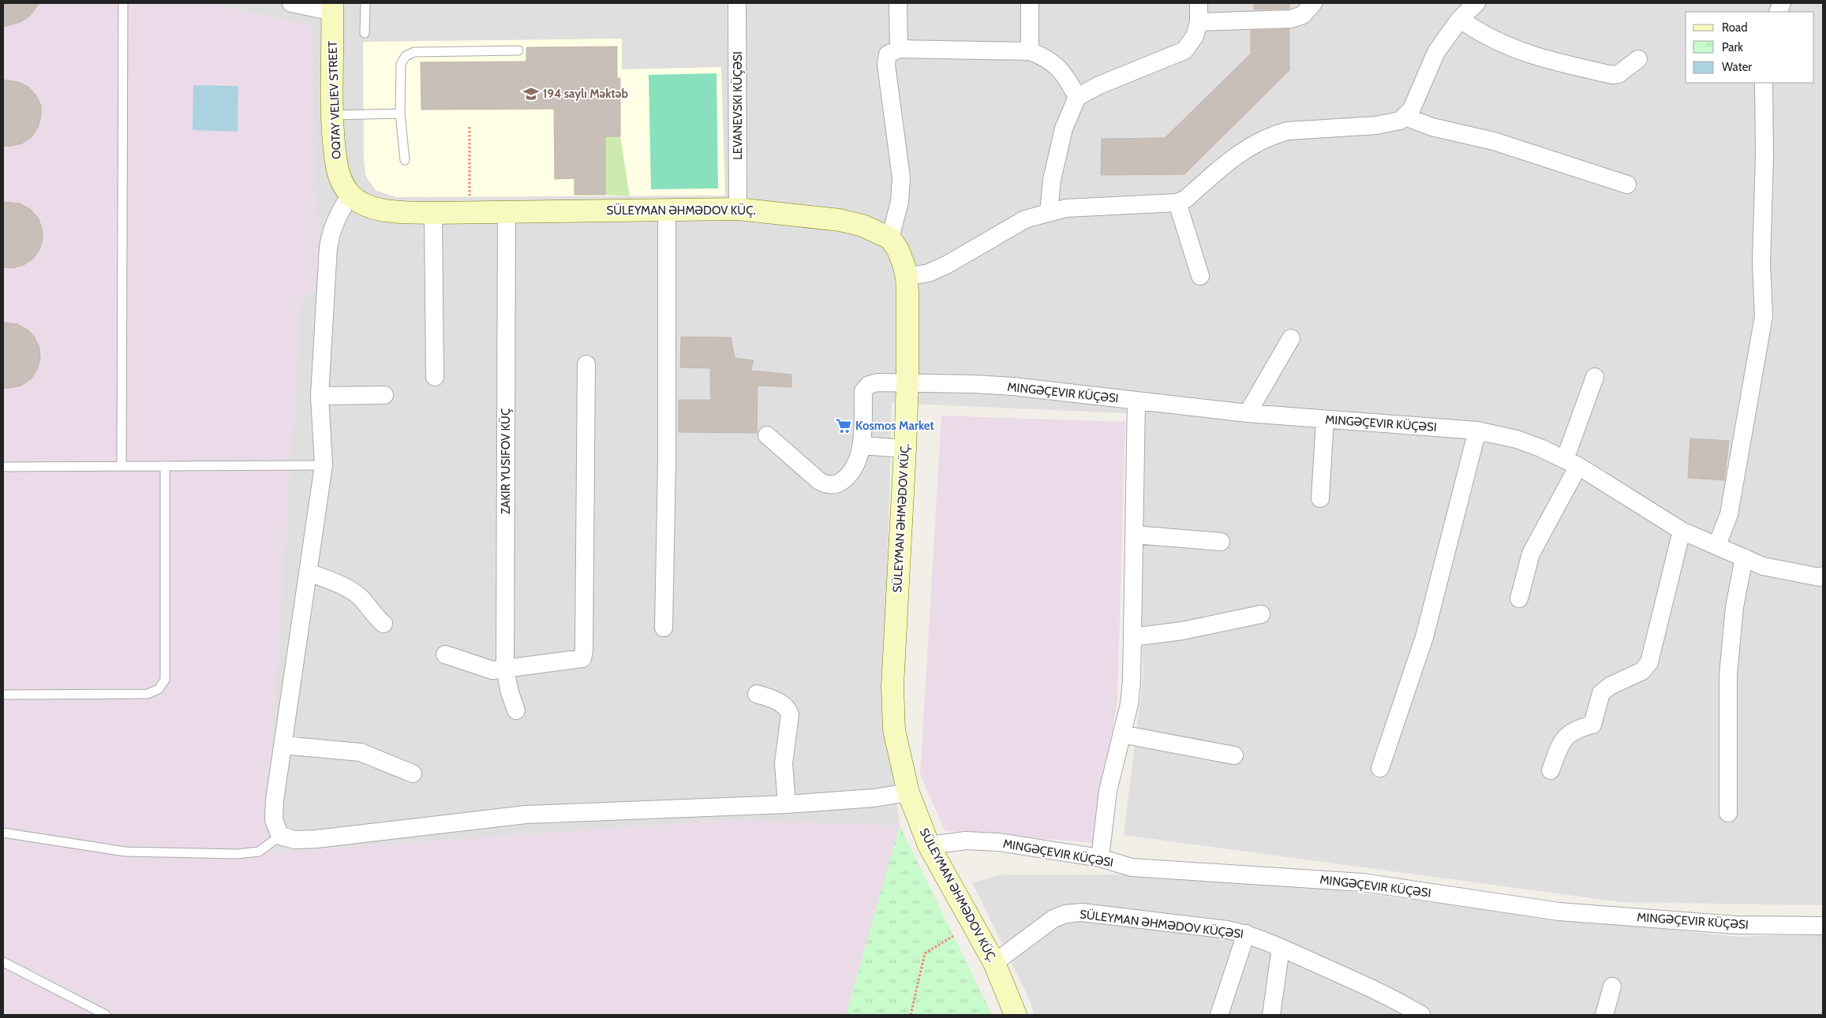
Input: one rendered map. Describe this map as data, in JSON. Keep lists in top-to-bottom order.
{
  "streets": {
    "street": [
      "OQTAY VELIEV STREET",
      "LEVANEVSKI KÜÇƏSI",
      "SÜLEYMAN ƏHMƏDOV KÜÇ.",
      "MINGƏÇEVIR KÜÇƏSI",
      "ZAKIR YUSIFOV KÜÇ",
      "SÜLEYMAN ƏHMƏDOV KÜÇƏSI"
    ]
  },
  "crossings": [
    ["OQTAY VELIEV STREET", "SÜLEYMAN ƏHMƏDOV KÜÇ."],
    ["LEVANEVSKI KÜÇƏSI", "SÜLEYMAN ƏHMƏDOV KÜÇ."],
    ["SÜLEYMAN ƏHMƏDOV KÜÇ.", "MINGƏÇEVIR KÜÇƏSI"],
    ["SÜLEYMAN ƏHMƏDOV KÜÇ.", "ZAKIR YUSIFOV KÜÇ"],
    ["SÜLEYMAN ƏHMƏDOV KÜÇ.", "SÜLEYMAN ƏHMƏDOV KÜÇƏSI"]
  ],
  "places": {
    "school or university": ["194 saylı Məktəb"],
    "supermarket": ["Kosmos Market"]
  },
  "legend": ["Road", "Park", "Water"]
}
